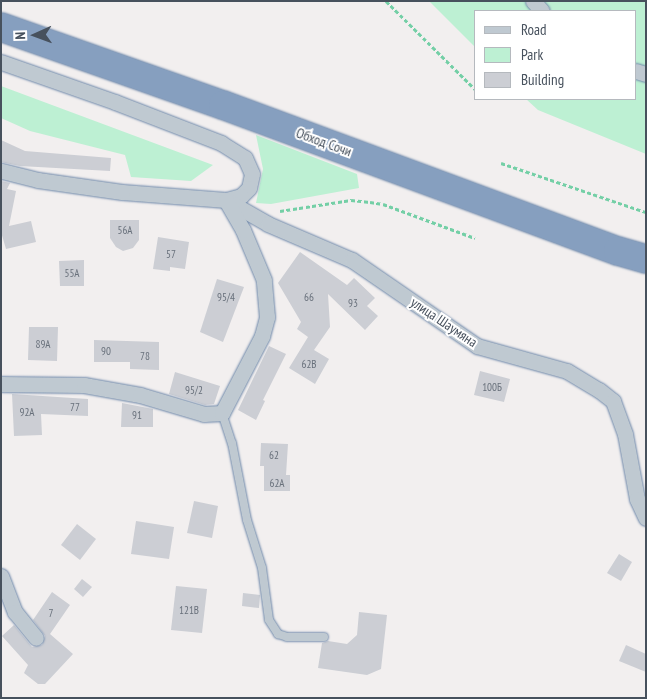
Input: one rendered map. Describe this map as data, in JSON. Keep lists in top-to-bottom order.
{
  "streets": {
    "highway": ["Обход Сочи"],
    "street": ["улица Шаумяна"]
  },
  "house_numbers": [
    "56А",
    "57",
    "55А",
    "95/4",
    "66",
    "93",
    "89А",
    "90",
    "78",
    "62В",
    "100Б",
    "95/2",
    "77",
    "92А",
    "91",
    "62",
    "62А",
    "121В",
    "7"
  ],
  "legend": ["Road", "Park", "Building"],
  "north": "left"
}
